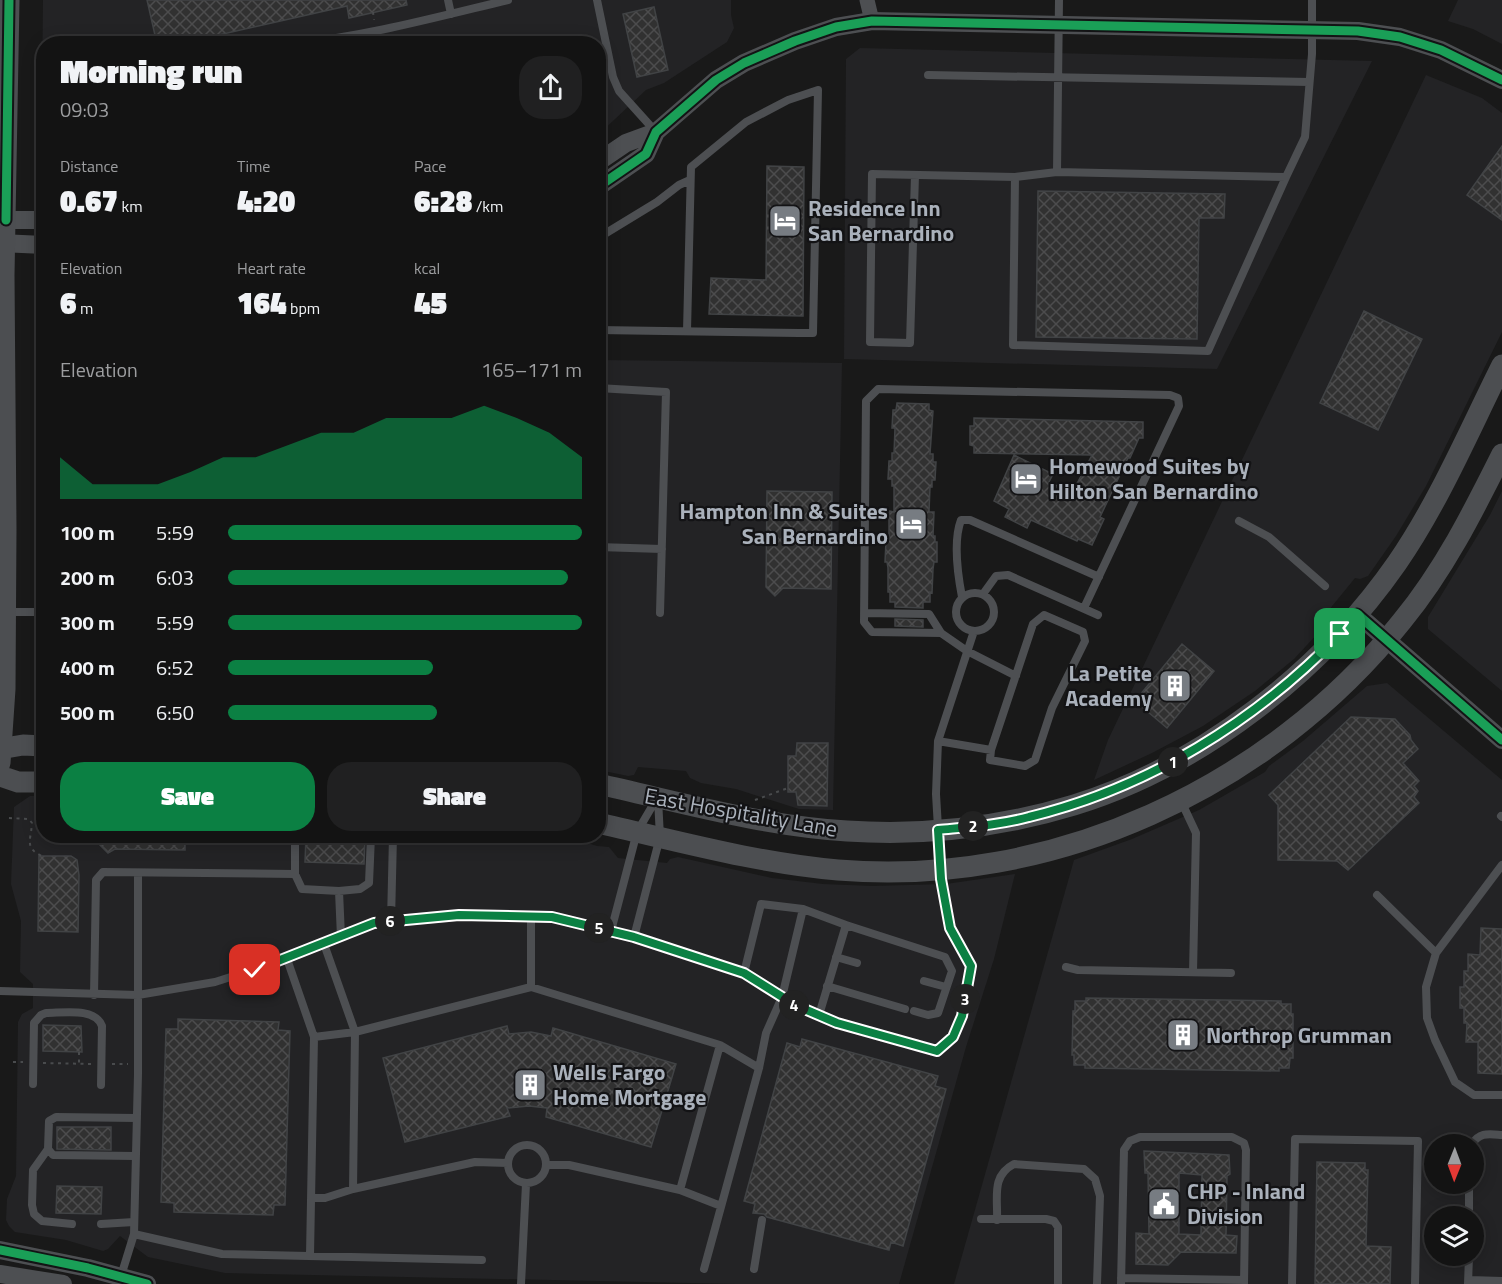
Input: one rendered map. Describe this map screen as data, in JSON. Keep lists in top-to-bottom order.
{
  "streets": {
    "main road": ["East Hospitality Lane"]
  },
  "places": {
    "hotel": ["Residence Inn San Bernardino", "Homewood Suites by Hilton San Bernardino", "Hampton Inn & Suites San Bernardino"],
    "building": ["La Petite Academy", "Northrop Grumman", "Wells Fargo Home Mortgage"],
    "public building": ["CHP - Inland Division"]
  },
  "north": "bottom",
  "page": {
    "heading": ["Morning run", "09:03"],
    "stats": [
      ["Distance", "0.67 km"],
      ["Time", "4:20"],
      ["Pace", "6:28 /km"],
      ["Elevation", "6 m"],
      ["Heart rate", "164 bpm"],
      ["kcal", "45"]
    ],
    "chart": ["Elevation", "165–171 m"],
    "list": [
      {
        "name": "100 m",
        "note": "5:59"
      },
      {
        "name": "200 m",
        "note": "6:03"
      },
      {
        "name": "300 m",
        "note": "5:59"
      },
      {
        "name": "400 m",
        "note": "6:52"
      },
      {
        "name": "500 m",
        "note": "6:50"
      }
    ],
    "pins": [
      "1",
      "2",
      "6",
      "5",
      "3",
      "4"
    ],
    "buttons": ["Save", "Share"]
  }
}
